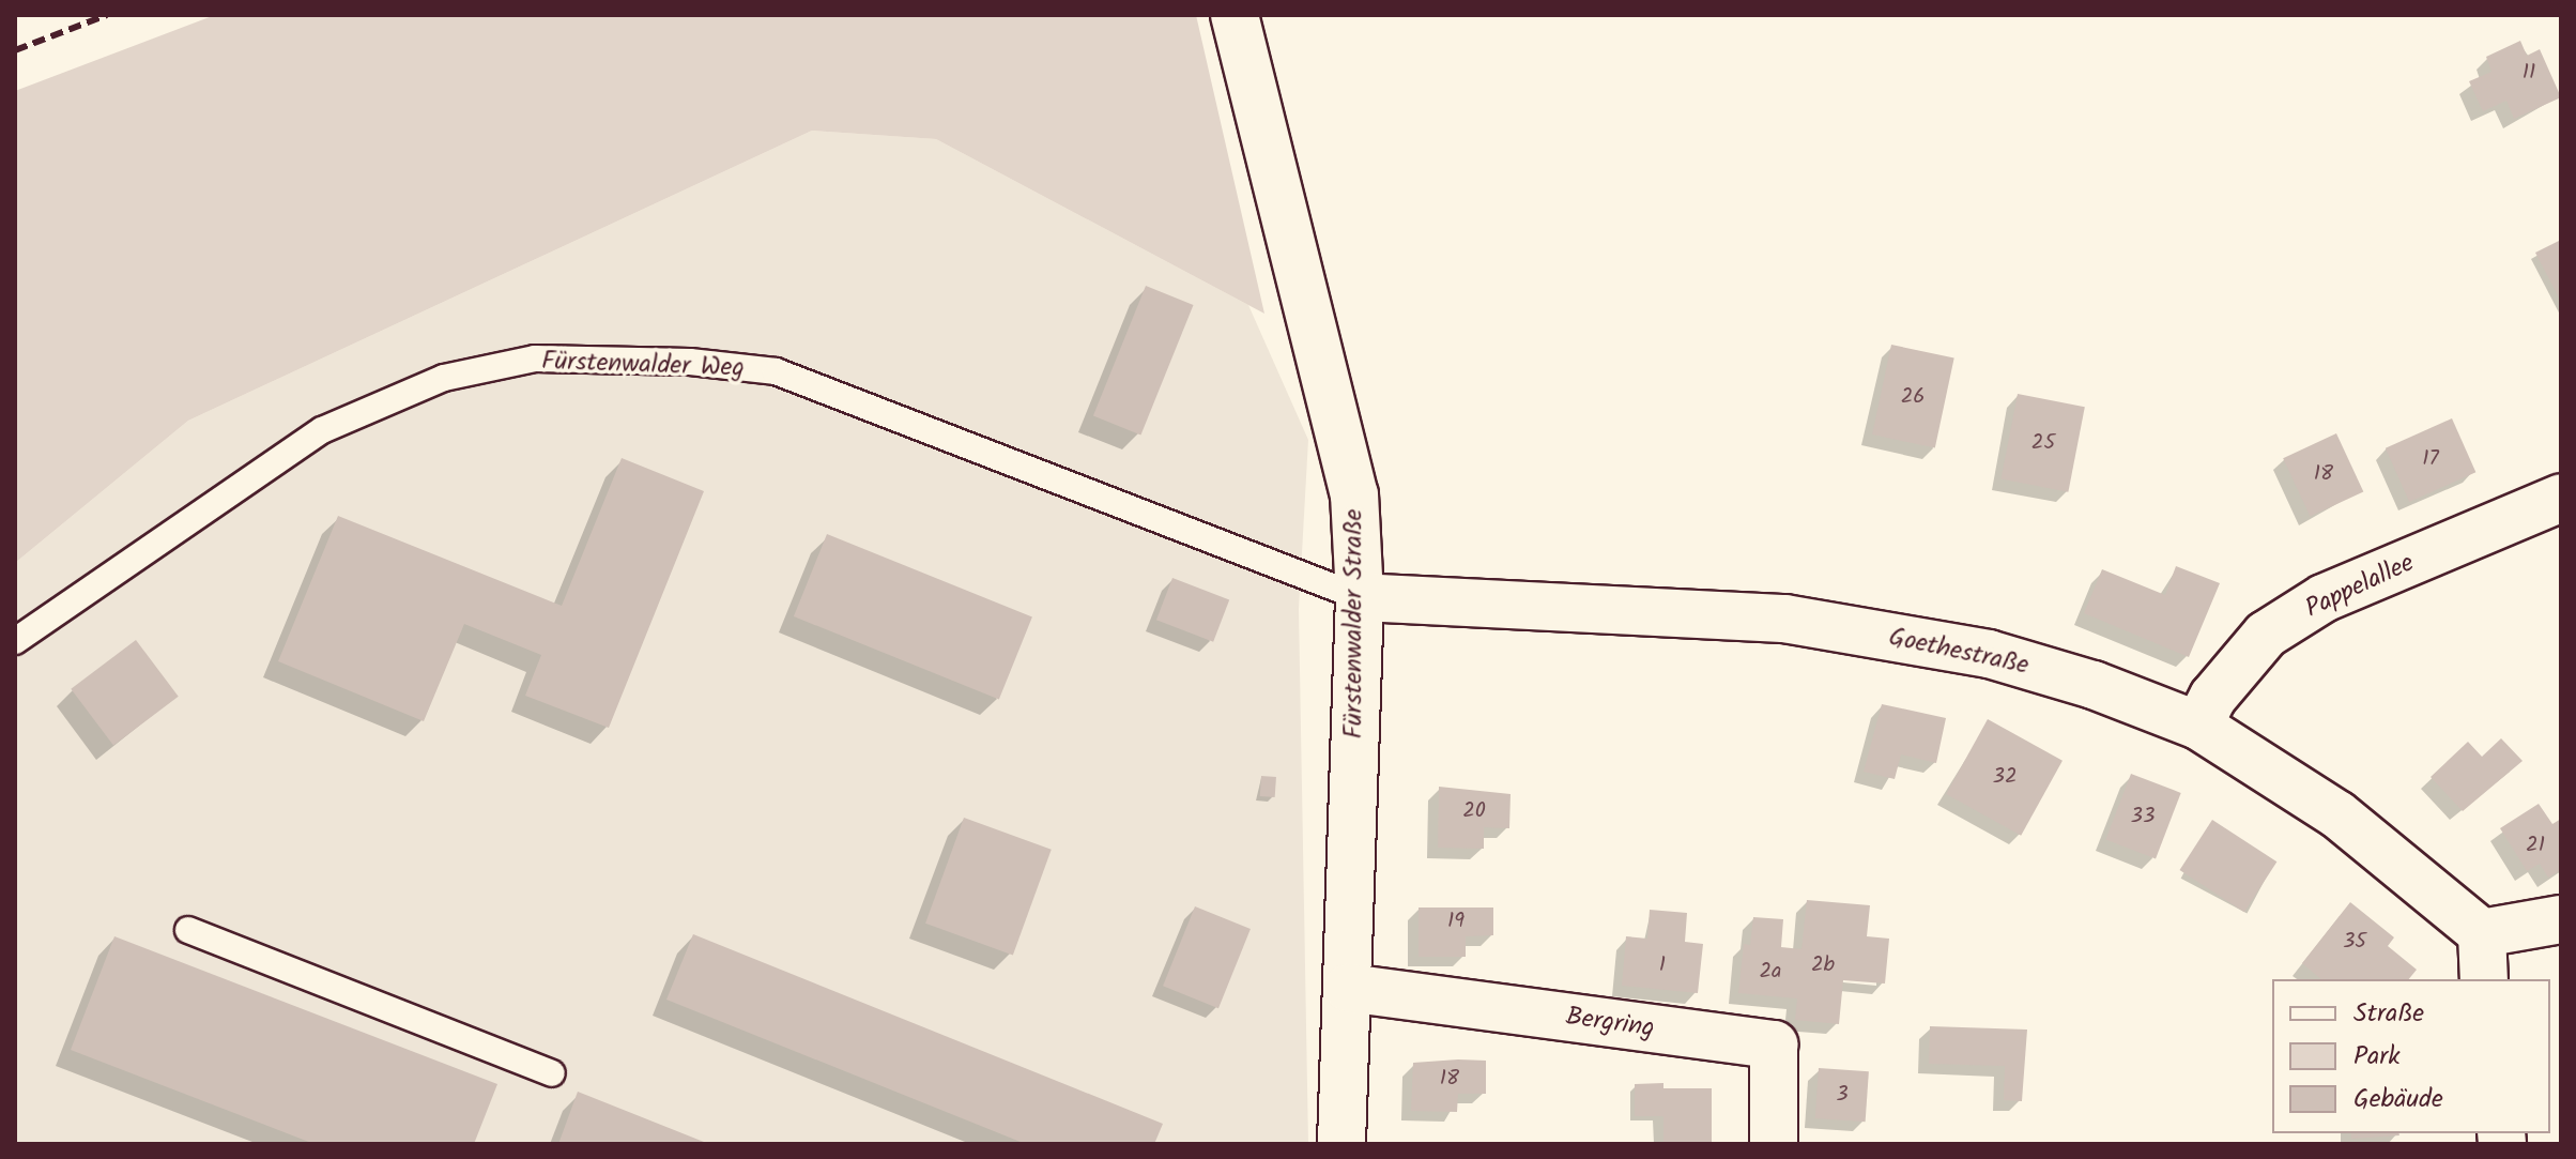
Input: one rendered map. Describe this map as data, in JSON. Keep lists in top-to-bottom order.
{
  "streets": {
    "street": [
      "Pappelallee",
      "Fürstenwalder Straße",
      "Goethestraße",
      "Bergring"
    ],
    "lane": ["Fürstenwalder Weg"]
  },
  "crossings": [
    ["Fürstenwalder Weg", "Fürstenwalder Straße"],
    ["Fürstenwalder Weg", "Goethestraße"],
    ["Pappelallee", "Goethestraße"],
    ["Fürstenwalder Straße", "Goethestraße"],
    ["Fürstenwalder Straße", "Bergring"]
  ],
  "house_numbers": [
    "11",
    "26",
    "25",
    "17",
    "18",
    "32",
    "20",
    "33",
    "21",
    "19",
    "35",
    "1",
    "2b",
    "2a",
    "18",
    "3"
  ],
  "legend": ["Straße", "Park", "Gebäude"]
}
